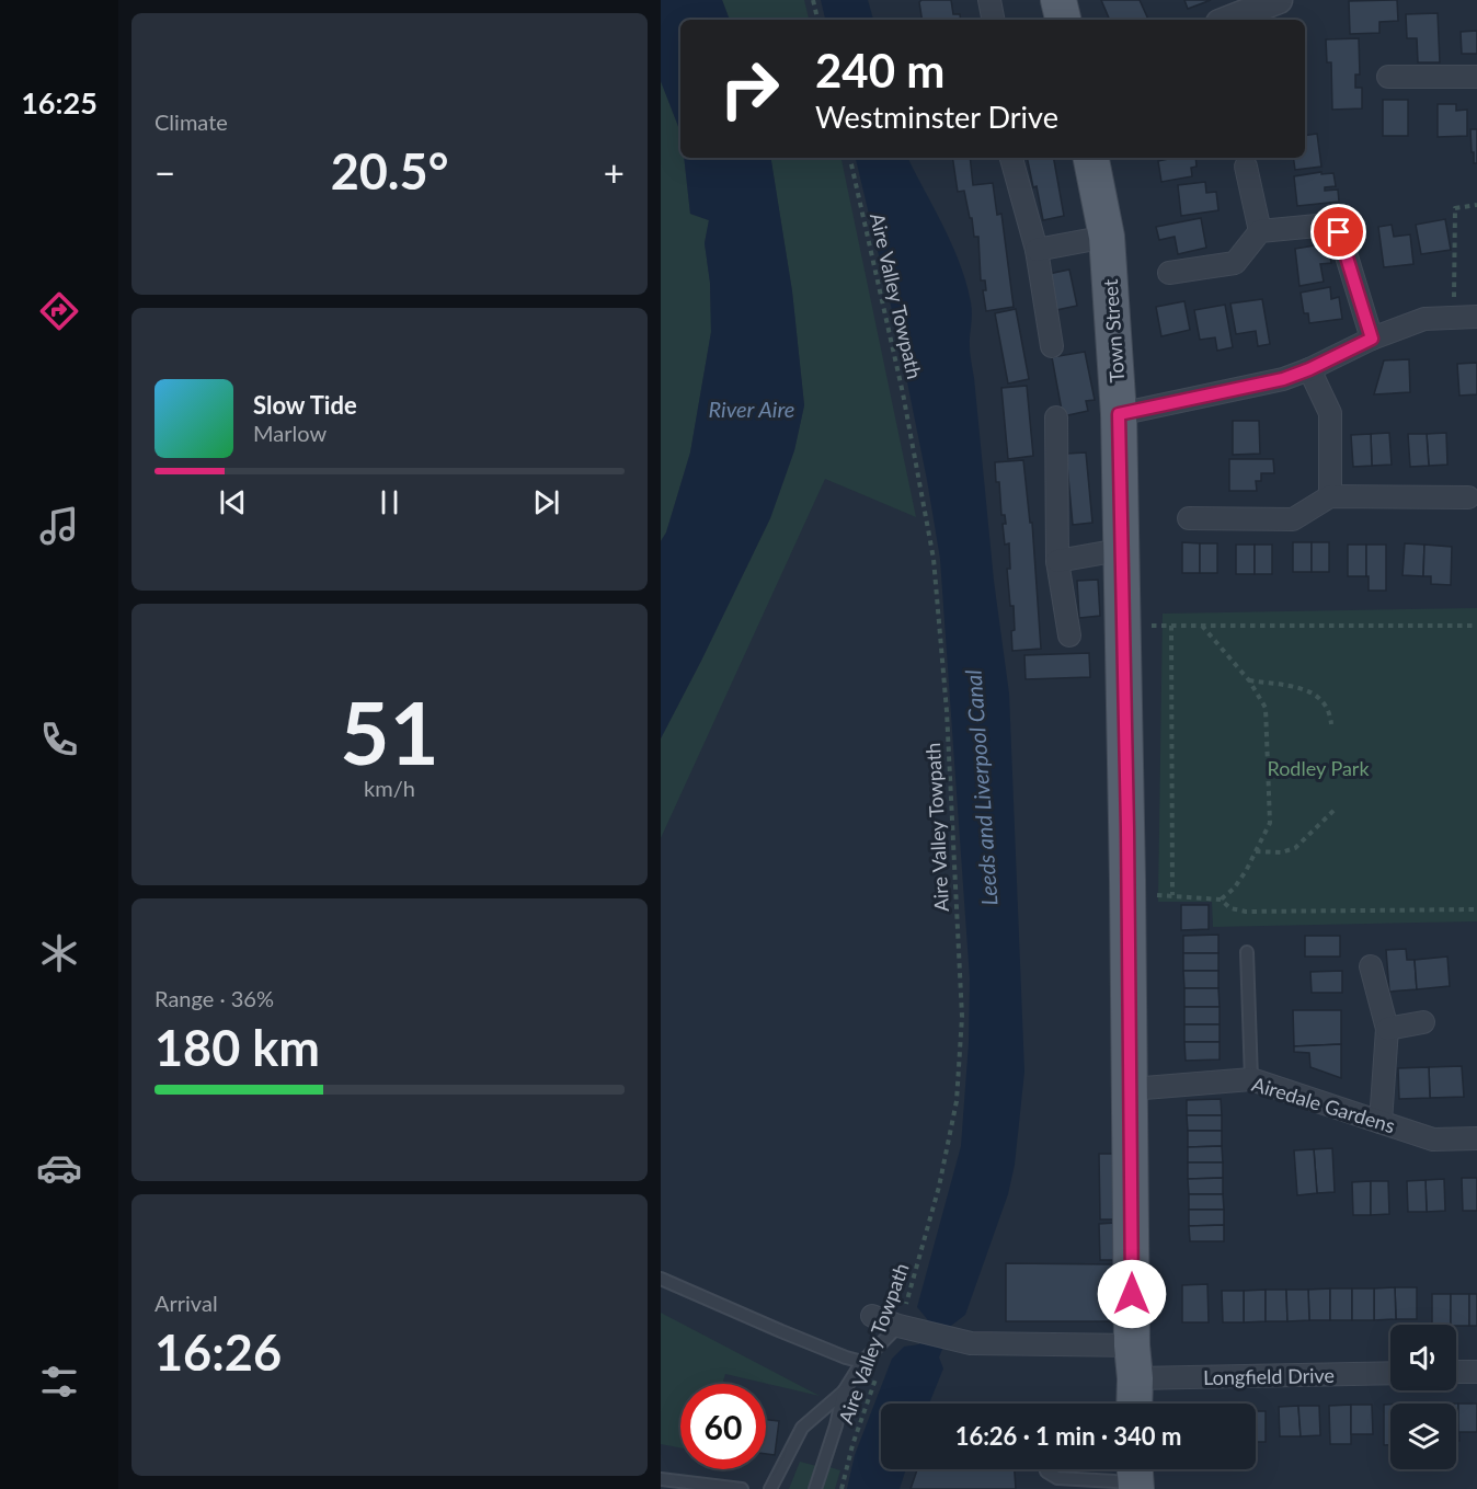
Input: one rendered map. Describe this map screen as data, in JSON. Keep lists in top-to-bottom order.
{
  "streets": {
    "main road": ["Town Street"],
    "street": ["Airedale Gardens", "Longfield Drive"],
    "path": ["Aire Valley Towpath"]
  },
  "crossings": [
    ["Aire Valley Towpath", "Longfield Drive"],
    ["Town Street", "Airedale Gardens"],
    ["Town Street", "Longfield Drive"]
  ],
  "water": ["River Aire", "Leeds and Liverpool Canal"],
  "parks": ["Rodley Park"],
  "page": {
    "tabs": "16:25",
    "tile": [
      "Climate",
      ["51", "km/h"],
      ["Range · 36%", "180 km"],
      ["Arrival", "16:26"]
    ],
    "turn": ["240 m", "Westminster Drive"],
    "heat": ["−", "20.5°", "+"],
    "song": ["Slow Tide", "Marlow"],
    "limit": "60",
    "trip": "16:26 · 1 min · 340 m"
  }
}
